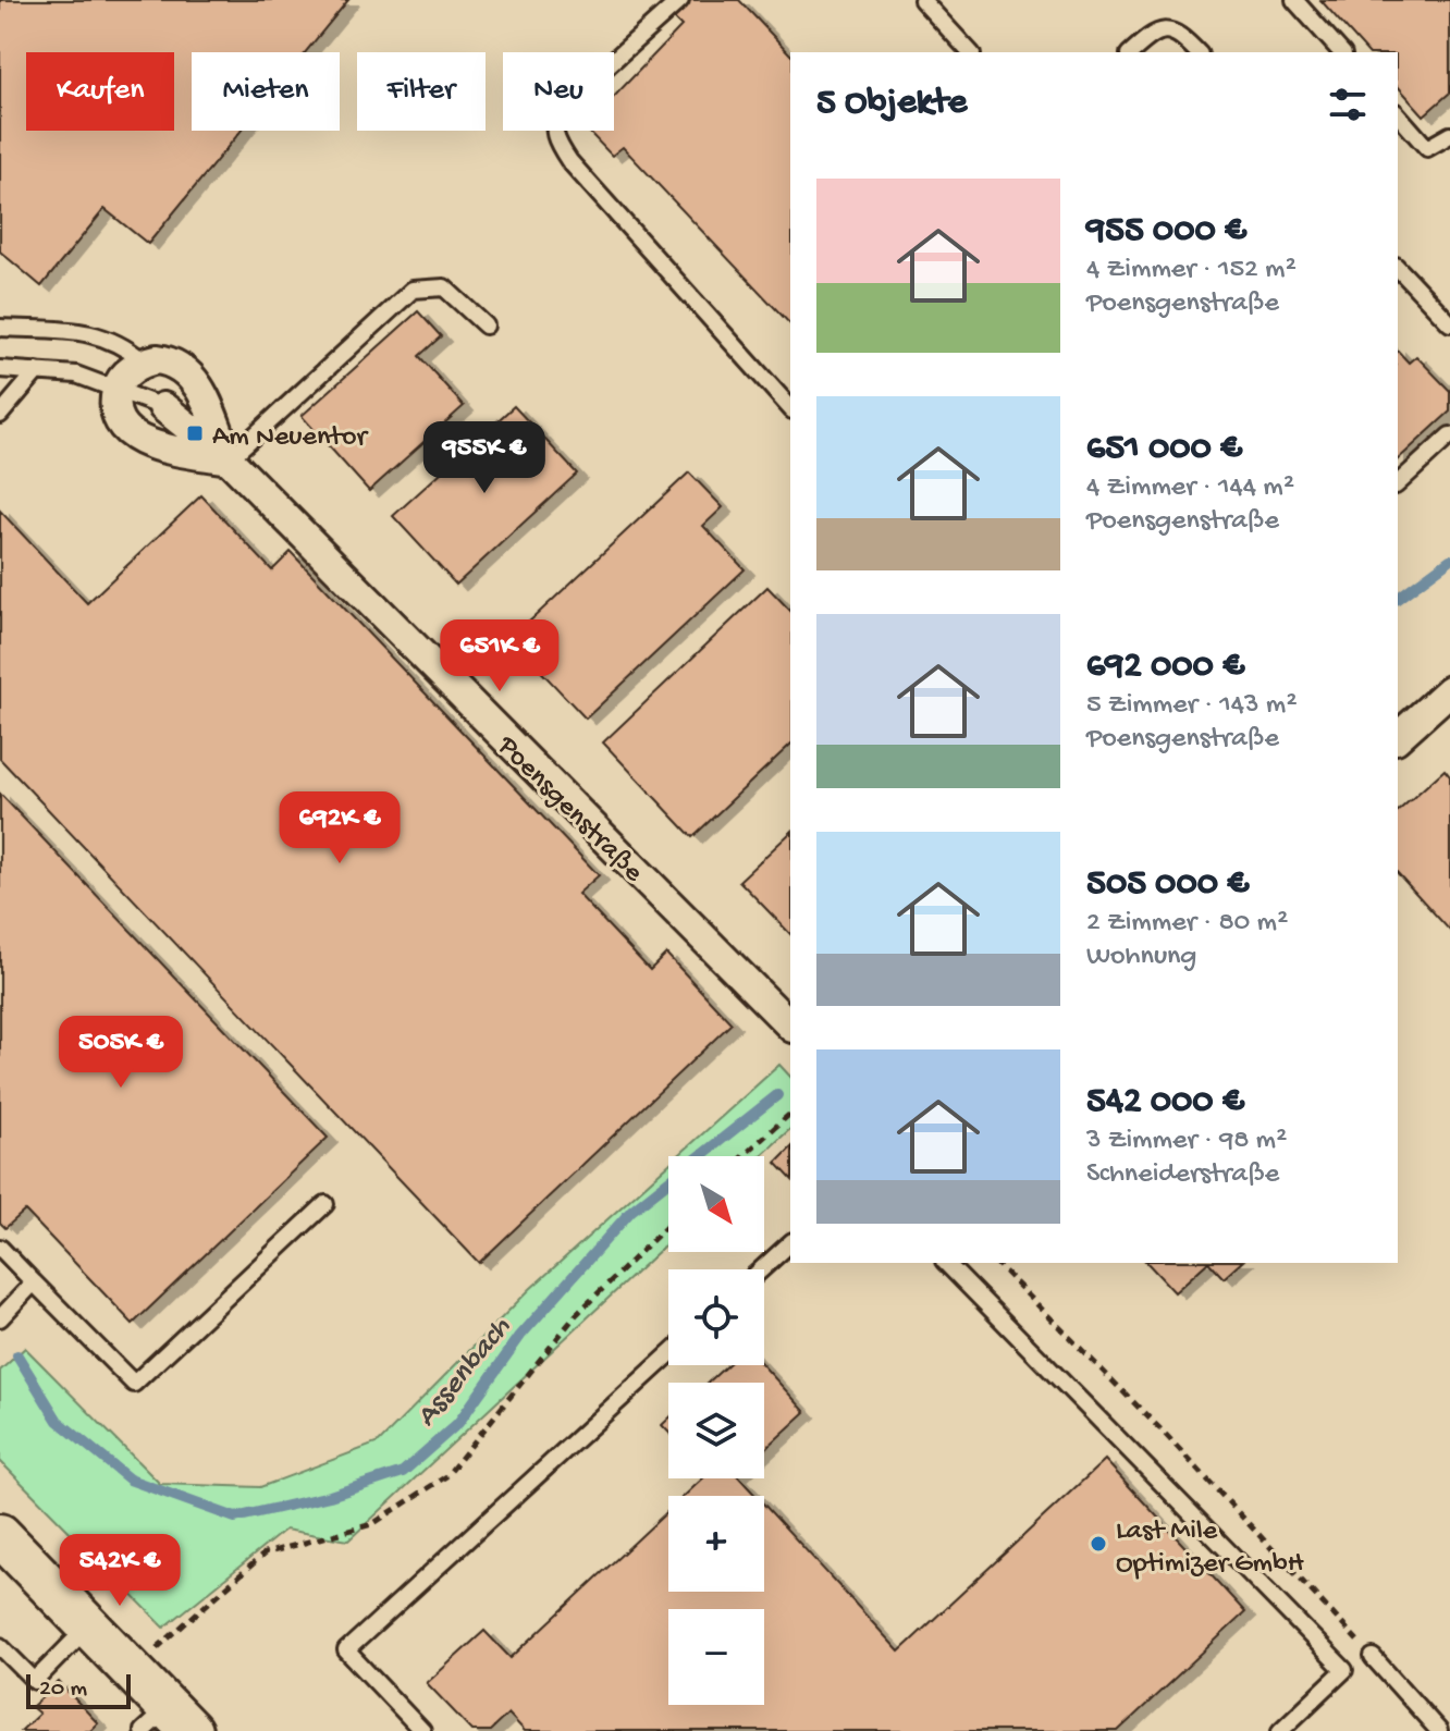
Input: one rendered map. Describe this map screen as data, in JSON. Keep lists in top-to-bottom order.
{
  "streets": {
    "street": ["Poensgenstraße"]
  },
  "water": ["Assenbach"],
  "places": {
    "transit": ["Am Neuentor"],
    "other": ["Last Mile Optimizer GmbH"]
  },
  "scale_bar": "20 m",
  "north": "bottom right",
  "page": {
    "chip": [
      "Kaufen",
      "Mieten",
      "Filter",
      "Neu"
    ],
    "heading": "5 Objekte",
    "list": [
      {
        "name": "955 000 €",
        "note": "4 Zimmer · 152 m² · Poensgenstraße"
      },
      {
        "name": "651 000 €",
        "note": "4 Zimmer · 144 m² · Poensgenstraße"
      },
      {
        "name": "692 000 €",
        "note": "5 Zimmer · 143 m² · Poensgenstraße"
      },
      {
        "name": "505 000 €",
        "note": "2 Zimmer · 80 m² · Wohnung"
      },
      {
        "name": "542 000 €",
        "note": "3 Zimmer · 98 m² · Schneiderstraße"
      }
    ],
    "price": [
      "955K €",
      "651K €",
      "692K €",
      "505K €",
      "542K €"
    ],
    "map_buttons": ["+", "−"],
    "scale": "20 m"
  }
}
